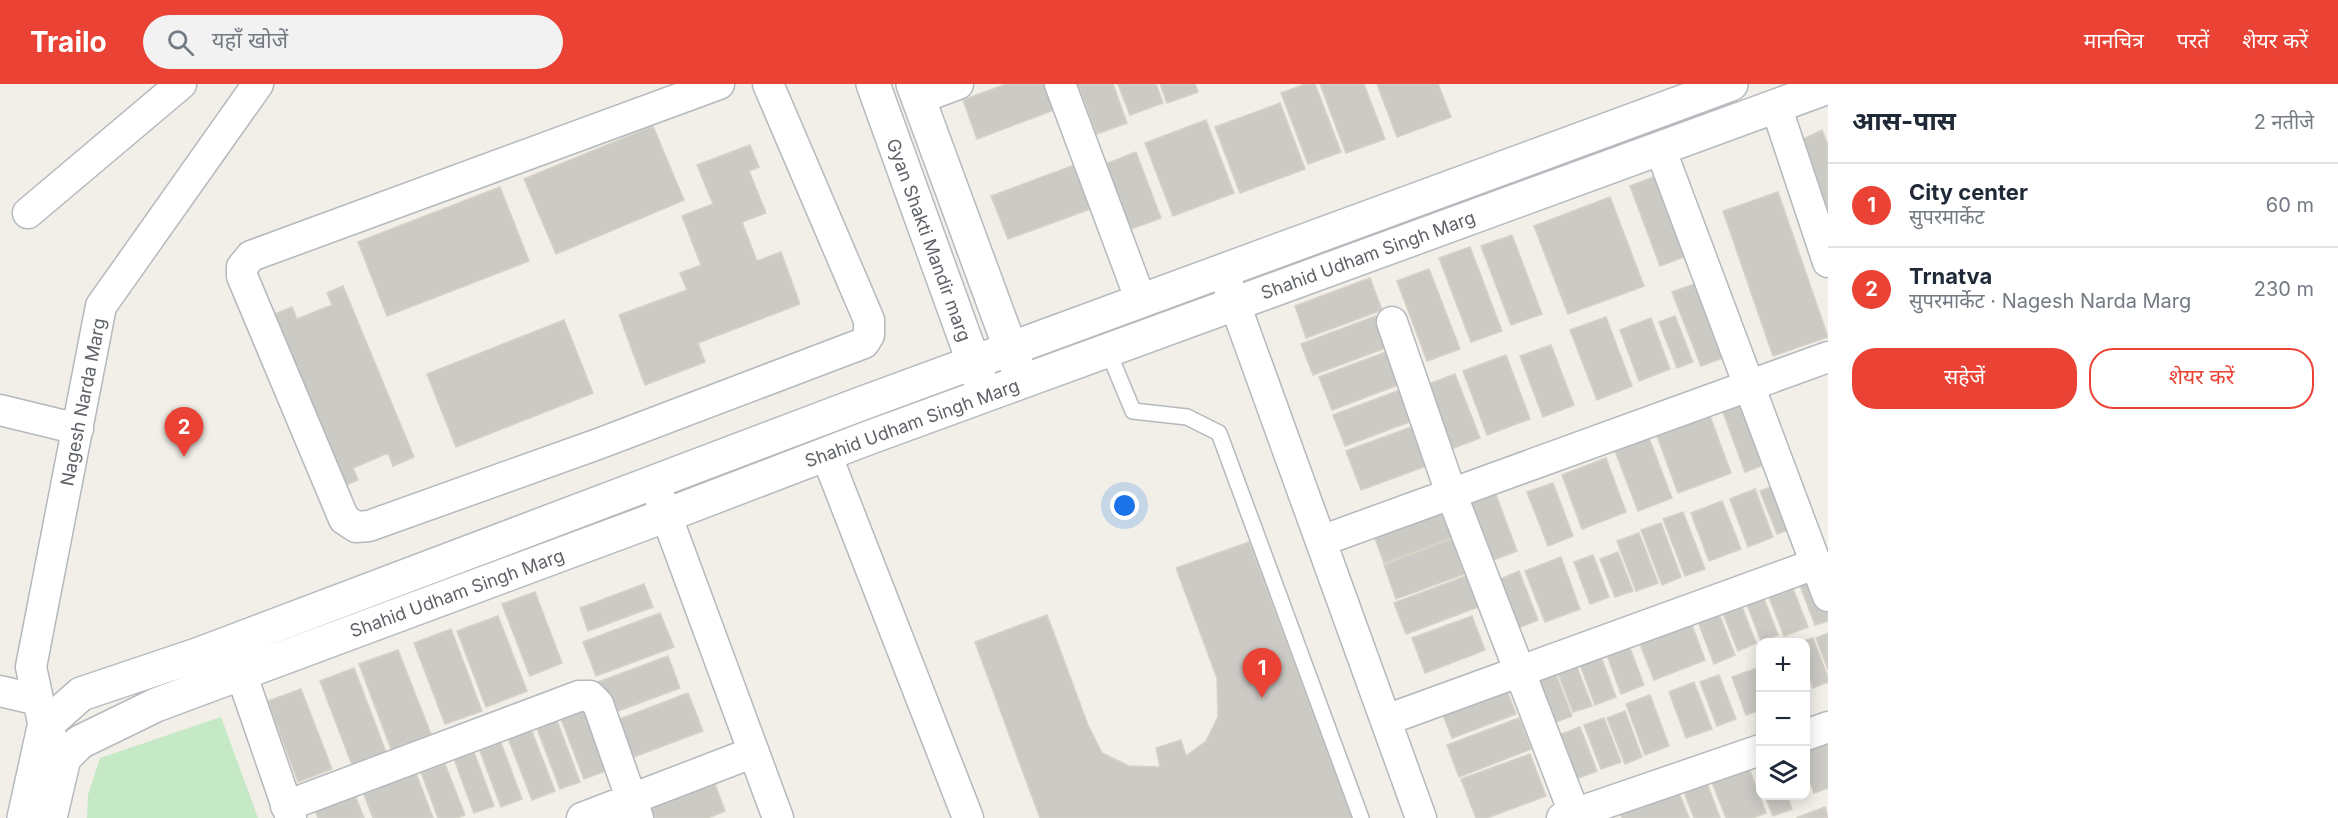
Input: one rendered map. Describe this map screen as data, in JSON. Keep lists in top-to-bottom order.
{
  "streets": {
    "street": ["Gyan Shakti Mandir marg", "Shahid Udham Singh Marg", "Nagesh Narda Marg"]
  },
  "crossings": [
    ["Gyan Shakti Mandir marg", "Shahid Udham Singh Marg"],
    ["Shahid Udham Singh Marg", "Nagesh Narda Marg"]
  ],
  "page": {
    "header": "Trailo",
    "search": "यहाँ खोजें",
    "nav": ["मानचित्र", "परतें", "शेयर करें"],
    "heading": ["आस-पास", "2 नतीजे"],
    "list": [
      {
        "mark": "1",
        "name": "City center",
        "note": "सुपरमार्केट",
        "value": "60 m"
      },
      {
        "mark": "2",
        "name": "Trnatva",
        "note": "सुपरमार्केट · Nagesh Narda Marg",
        "value": "230 m"
      }
    ],
    "buttons": ["सहेजें", "शेयर करें"],
    "pins": ["2", "1"],
    "map_buttons": ["+", "−"]
  }
}
